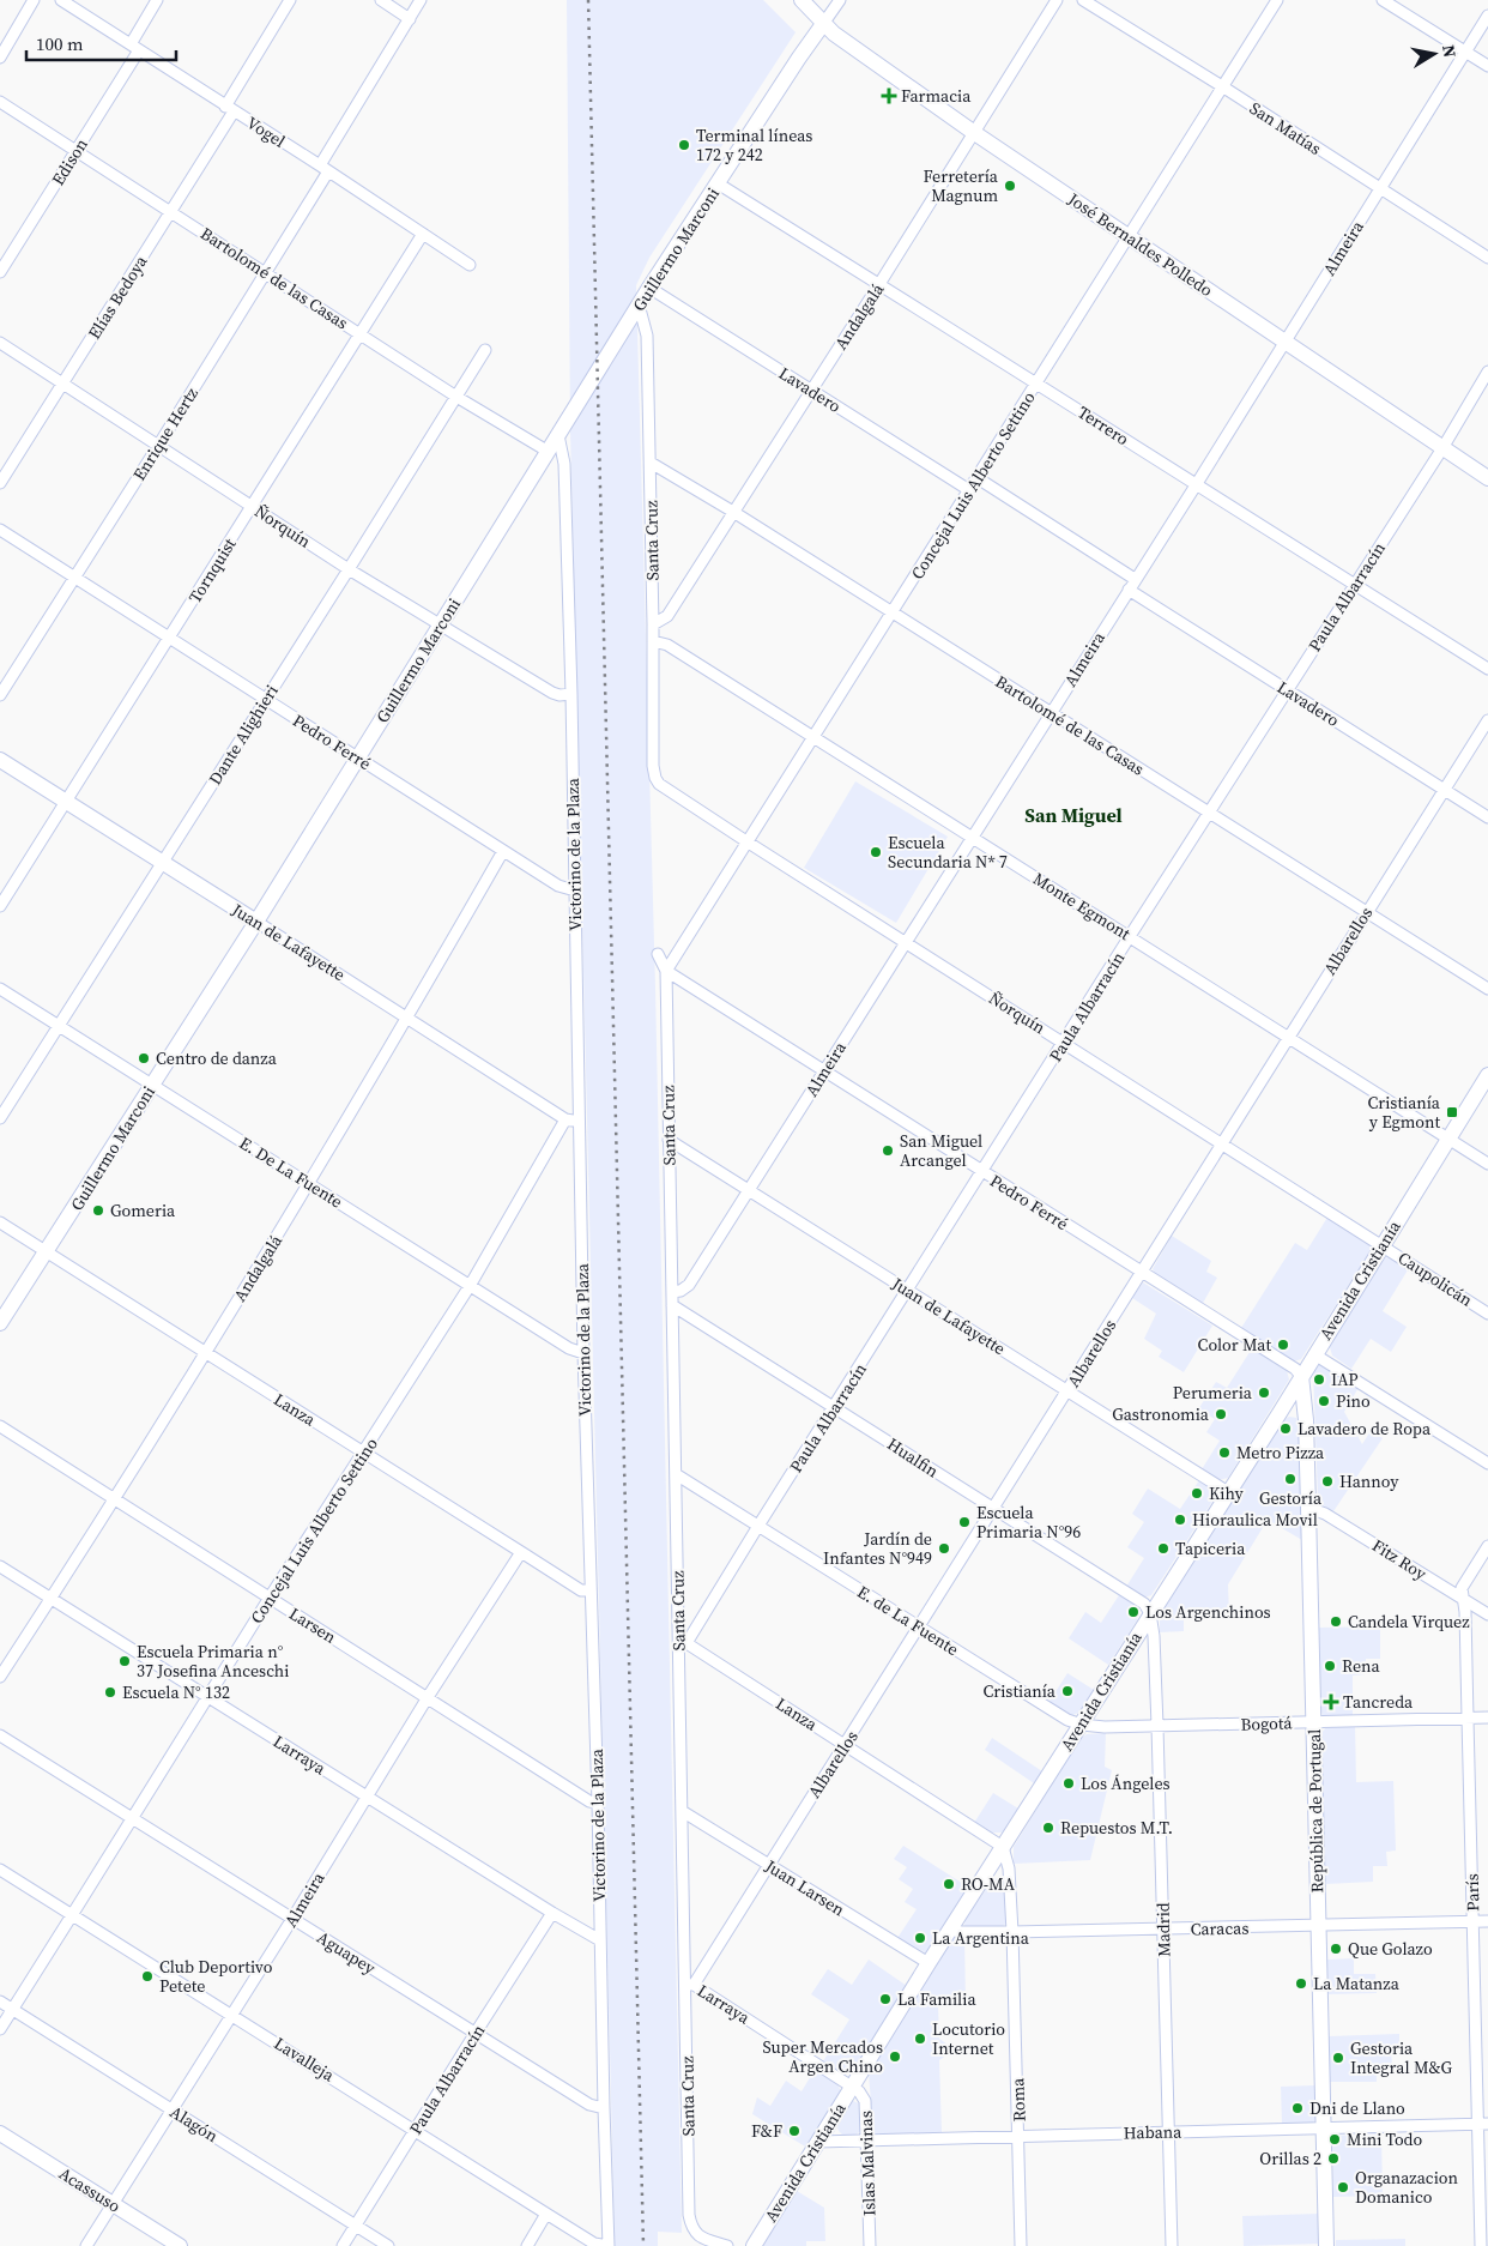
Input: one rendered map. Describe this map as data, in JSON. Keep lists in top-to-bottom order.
{
  "streets": {
    "main road": [
      "José Bernaldes Polledo",
      "Guillermo Marconi",
      "Juan de Lafayette",
      "Avenida Cristianía",
      "República de Portugal",
      "Acassuso"
    ],
    "street": [
      "San Matías",
      "Vogel",
      "Edison",
      "Almeira",
      "Bartolomé de las Casas",
      "Elías Bedoya",
      "Andalgalá",
      "Lavadero",
      "Terrero",
      "Enrique Hertz",
      "Concejal Luis Alberto Settino",
      "Ñorquín",
      "Santa Cruz",
      "Tornquist",
      "Paula Albarracín",
      "Dante Alighieri",
      "Pedro Ferré",
      "Victorino de la Plaza",
      "Monte Egmont",
      "Albarellos",
      "E. De La Fuente",
      "Caupolicán",
      "Lanza",
      "Hualfin",
      "Fitz Roy",
      "E. de La Fuente",
      "Larsen",
      "Bogotá",
      "Larraya",
      "Juan Larsen",
      "París",
      "Caracas",
      "Madrid",
      "Aguapey",
      "Lavalleja",
      "Roma",
      "Alagón",
      "Habana",
      "Islas Malvinas"
    ]
  },
  "crossings": [
    ["San Matías", "Almeira"],
    ["San Matías", "Concejal Luis Alberto Settino"],
    ["Vogel", "Edison"],
    ["Vogel", "Elías Bedoya"],
    ["Vogel", "Enrique Hertz"],
    ["Vogel", "Tornquist"],
    ["Edison", "Bartolomé de las Casas"],
    ["José Bernaldes Polledo", "Almeira"],
    ["José Bernaldes Polledo", "Guillermo Marconi"],
    ["José Bernaldes Polledo", "Andalgalá"],
    ["José Bernaldes Polledo", "Concejal Luis Alberto Settino"],
    ["José Bernaldes Polledo", "Paula Albarracín"],
    ["Almeira", "Bartolomé de las Casas"],
    ["Almeira", "Lavadero"],
    ["Almeira", "Terrero"],
    ["Almeira", "Ñorquín"],
    ["Almeira", "Santa Cruz"],
    ["Almeira", "Pedro Ferré"],
    ["Almeira", "Monte Egmont"],
    ["Almeira", "Juan de Lafayette"],
    ["Almeira", "Lanza"],
    ["Almeira", "Larsen"],
    ["Almeira", "Larraya"],
    ["Almeira", "Aguapey"],
    ["Almeira", "Lavalleja"],
    ["Almeira", "Alagón"],
    ["Almeira", "Acassuso"],
    ["Guillermo Marconi", "Bartolomé de las Casas"],
    ["Guillermo Marconi", "Lavadero"],
    ["Guillermo Marconi", "Terrero"],
    ["Guillermo Marconi", "Ñorquín"],
    ["Guillermo Marconi", "Santa Cruz"],
    ["Guillermo Marconi", "Pedro Ferré"],
    ["Guillermo Marconi", "Victorino de la Plaza"],
    ["Guillermo Marconi", "Juan de Lafayette"],
    ["Guillermo Marconi", "E. De La Fuente"],
    ["Guillermo Marconi", "Lanza"],
    ["Bartolomé de las Casas", "Elías Bedoya"],
    ["Bartolomé de las Casas", "Andalgalá"],
    ["Bartolomé de las Casas", "Enrique Hertz"],
    ["Bartolomé de las Casas", "Concejal Luis Alberto Settino"],
    ["Bartolomé de las Casas", "Santa Cruz"],
    ["Bartolomé de las Casas", "Tornquist"],
    ["Bartolomé de las Casas", "Paula Albarracín"],
    ["Bartolomé de las Casas", "Dante Alighieri"],
    ["Bartolomé de las Casas", "Albarellos"],
    ["Elías Bedoya", "Ñorquín"],
    ["Andalgalá", "Lavadero"],
    ["Andalgalá", "Terrero"],
    ["Andalgalá", "Santa Cruz"],
    ["Andalgalá", "Pedro Ferré"],
    ["Andalgalá", "Juan de Lafayette"],
    ["Andalgalá", "E. De La Fuente"],
    ["Andalgalá", "Lanza"],
    ["Andalgalá", "Larsen"],
    ["Andalgalá", "Larraya"],
    ["Lavadero", "Concejal Luis Alberto Settino"],
    ["Lavadero", "Paula Albarracín"],
    ["Lavadero", "Albarellos"],
    ["Terrero", "Concejal Luis Alberto Settino"],
    ["Terrero", "Paula Albarracín"],
    ["Enrique Hertz", "Ñorquín"],
    ["Enrique Hertz", "Pedro Ferré"],
    ["Concejal Luis Alberto Settino", "Ñorquín"],
    ["Concejal Luis Alberto Settino", "Santa Cruz"],
    ["Concejal Luis Alberto Settino", "Pedro Ferré"],
    ["Concejal Luis Alberto Settino", "Monte Egmont"],
    ["Concejal Luis Alberto Settino", "Juan de Lafayette"],
    ["Concejal Luis Alberto Settino", "E. De La Fuente"],
    ["Concejal Luis Alberto Settino", "Lanza"],
    ["Concejal Luis Alberto Settino", "Larsen"],
    ["Concejal Luis Alberto Settino", "Larraya"],
    ["Concejal Luis Alberto Settino", "Aguapey"],
    ["Concejal Luis Alberto Settino", "Lavalleja"],
    ["Concejal Luis Alberto Settino", "Alagón"],
    ["Ñorquín", "Santa Cruz"],
    ["Ñorquín", "Tornquist"],
    ["Ñorquín", "Paula Albarracín"],
    ["Ñorquín", "Dante Alighieri"],
    ["Ñorquín", "Victorino de la Plaza"],
    ["Ñorquín", "Albarellos"],
    ["Ñorquín", "Caupolicán"],
    ["Ñorquín", "Avenida Cristianía"],
    ["Santa Cruz", "Paula Albarracín"],
    ["Santa Cruz", "Pedro Ferré"],
    ["Santa Cruz", "Monte Egmont"],
    ["Santa Cruz", "Albarellos"],
    ["Santa Cruz", "Juan de Lafayette"],
    ["Santa Cruz", "Lanza"],
    ["Santa Cruz", "Hualfin"],
    ["Santa Cruz", "E. de La Fuente"],
    ["Santa Cruz", "Larraya"],
    ["Santa Cruz", "Juan Larsen"],
    ["Tornquist", "Pedro Ferré"],
    ["Tornquist", "Juan de Lafayette"],
    ["Paula Albarracín", "Pedro Ferré"],
    ["Paula Albarracín", "Monte Egmont"],
    ["Paula Albarracín", "Juan de Lafayette"],
    ["Paula Albarracín", "Lanza"],
    ["Paula Albarracín", "Hualfin"],
    ["Paula Albarracín", "E. de La Fuente"],
    ["Paula Albarracín", "Larraya"],
    ["Paula Albarracín", "Aguapey"],
    ["Paula Albarracín", "Lavalleja"],
    ["Paula Albarracín", "Alagón"],
    ["Dante Alighieri", "Pedro Ferré"],
    ["Dante Alighieri", "Juan de Lafayette"],
    ["Dante Alighieri", "E. De La Fuente"],
    ["Pedro Ferré", "Victorino de la Plaza"],
    ["Pedro Ferré", "Albarellos"],
    ["Pedro Ferré", "Avenida Cristianía"],
    ["Pedro Ferré", "República de Portugal"],
    ["Victorino de la Plaza", "Juan de Lafayette"],
    ["Victorino de la Plaza", "E. De La Fuente"],
    ["Victorino de la Plaza", "Lanza"],
    ["Victorino de la Plaza", "Larsen"],
    ["Victorino de la Plaza", "Larraya"],
    ["Victorino de la Plaza", "Aguapey"],
    ["Victorino de la Plaza", "Lavalleja"],
    ["Monte Egmont", "Albarellos"],
    ["Monte Egmont", "Avenida Cristianía"],
    ["Albarellos", "Juan de Lafayette"],
    ["Albarellos", "Lanza"],
    ["Albarellos", "Hualfin"],
    ["Albarellos", "E. de La Fuente"],
    ["Albarellos", "Larraya"],
    ["Albarellos", "Juan Larsen"],
    ["Juan de Lafayette", "Avenida Cristianía"],
    ["Caupolicán", "Avenida Cristianía"],
    ["Avenida Cristianía", "Lanza"],
    ["Avenida Cristianía", "Hualfin"],
    ["Avenida Cristianía", "E. de La Fuente"],
    ["Avenida Cristianía", "Bogotá"],
    ["Avenida Cristianía", "Larraya"],
    ["Avenida Cristianía", "República de Portugal"],
    ["Avenida Cristianía", "Juan Larsen"],
    ["Avenida Cristianía", "Caracas"],
    ["Avenida Cristianía", "Madrid"],
    ["Avenida Cristianía", "Roma"],
    ["Avenida Cristianía", "Habana"],
    ["Avenida Cristianía", "Islas Malvinas"],
    ["Lanza", "Roma"],
    ["Hualfin", "Madrid"],
    ["Fitz Roy", "República de Portugal"],
    ["Fitz Roy", "París"],
    ["E. de La Fuente", "Bogotá"],
    ["Bogotá", "República de Portugal"],
    ["Bogotá", "París"],
    ["Bogotá", "Madrid"],
    ["Larraya", "Islas Malvinas"],
    ["República de Portugal", "Caracas"],
    ["República de Portugal", "Habana"],
    ["París", "Caracas"],
    ["París", "Habana"],
    ["Caracas", "Madrid"],
    ["Caracas", "Roma"],
    ["Madrid", "Habana"],
    ["Roma", "Habana"],
    ["Habana", "Islas Malvinas"]
  ],
  "districts": ["San Miguel"],
  "places": {
    "health": ["Farmacia", "Tancreda"],
    "other": [
      "Terminal líneas 172 y 242",
      "Ferretería Magnum",
      "Escuela Secundaria N* 7",
      "Centro de danza",
      "San Miguel Arcangel",
      "Gomeria",
      "Color Mat",
      "IAP",
      "Perumeria",
      "Pino",
      "Gastronomia",
      "Lavadero de Ropa",
      "Metro Pizza",
      "Gestoría",
      "Hannoy",
      "Kihy",
      "Hioraulica Movil",
      "Escuela Primaria N°96",
      "Jardín de Infantes N°949",
      "Tapiceria",
      "Los Argenchinos",
      "Candela Virquez",
      "Escuela Primaria n° 37 Josefina Anceschi",
      "Rena",
      "Cristianía",
      "Escuela N° 132",
      "Los Ángeles",
      "Repuestos M.T.",
      "RO-MA",
      "La Argentina",
      "Que Golazo",
      "Club Deportivo Petete",
      "La Matanza",
      "La Familia",
      "Locutorio Internet",
      "Super Mercados Argen Chino",
      "Gestoria Integral M&G",
      "Dni de Llano",
      "F&F",
      "Mini Todo",
      "Orillas 2",
      "Organazacion Domanico"
    ],
    "transit": ["Cristianía y Egmont"]
  },
  "scale_bar": "100 m",
  "north": "right"
}
